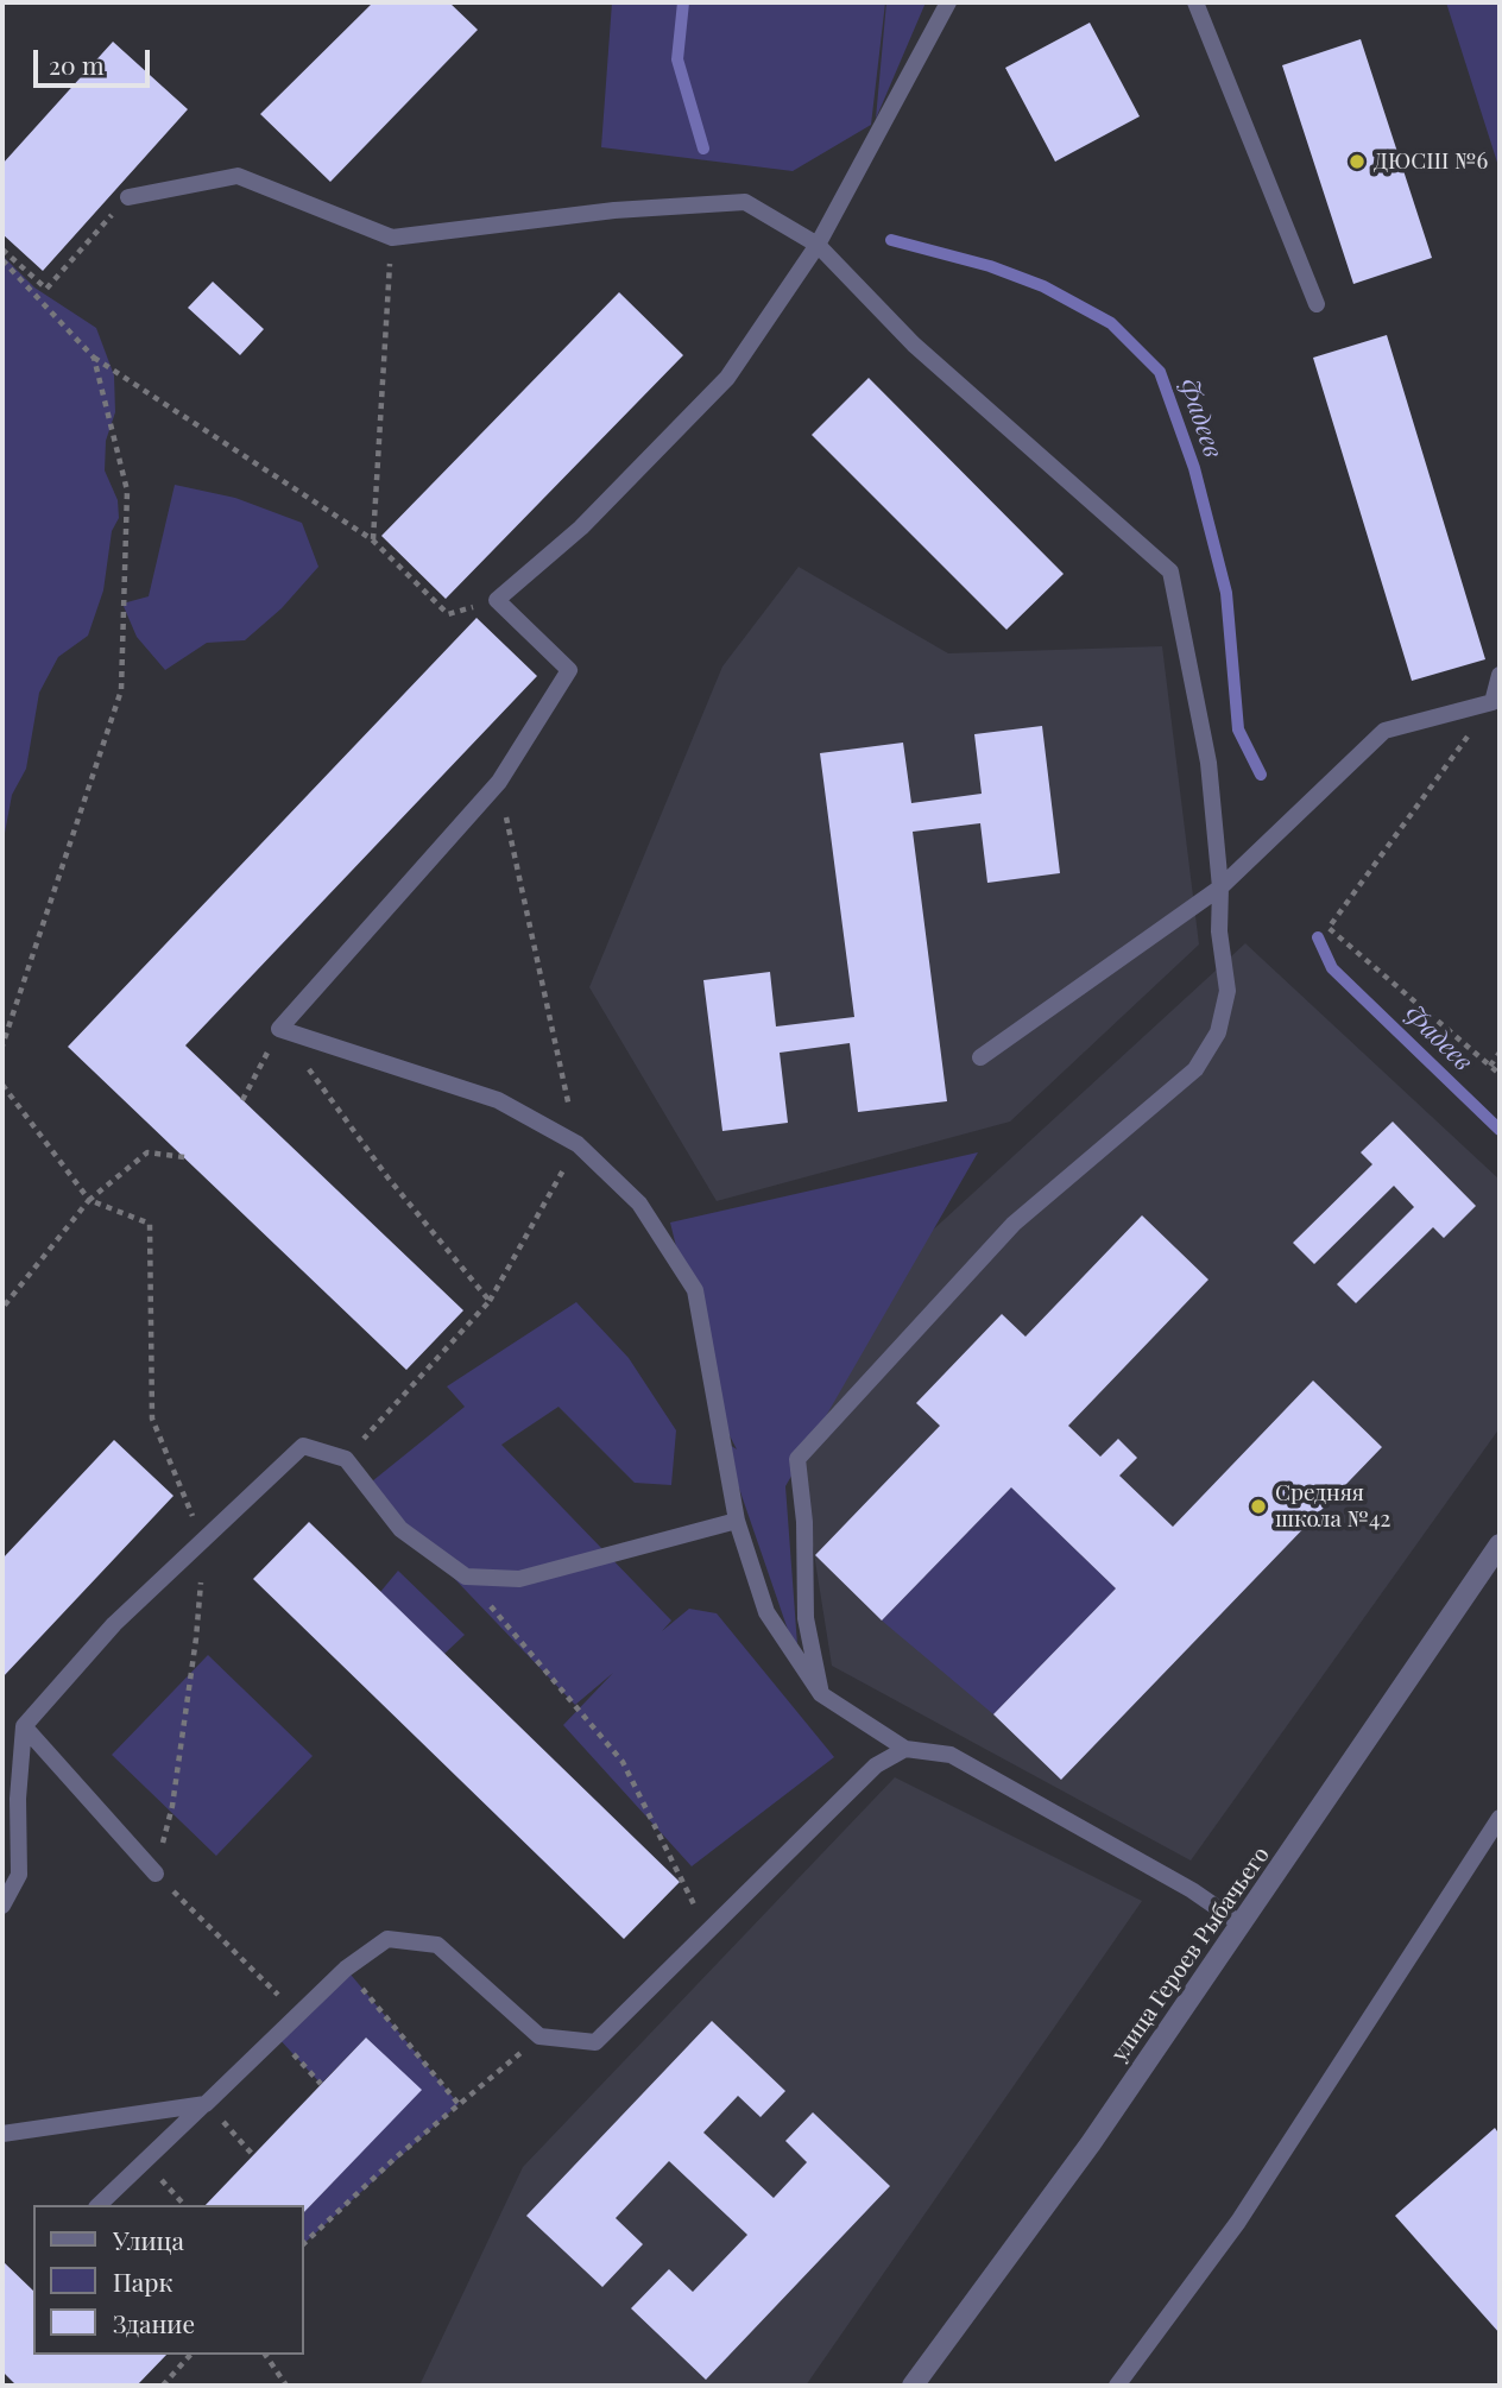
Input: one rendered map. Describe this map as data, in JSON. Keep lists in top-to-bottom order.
{
  "streets": {
    "street": ["улица Героев Рыбачьего"]
  },
  "water": ["Фадеев"],
  "places": ["ДЮСШ №6", "Средняя школа №42"],
  "legend": ["Улица", "Парк", "Здание"],
  "scale_bar": "20 m"
}
